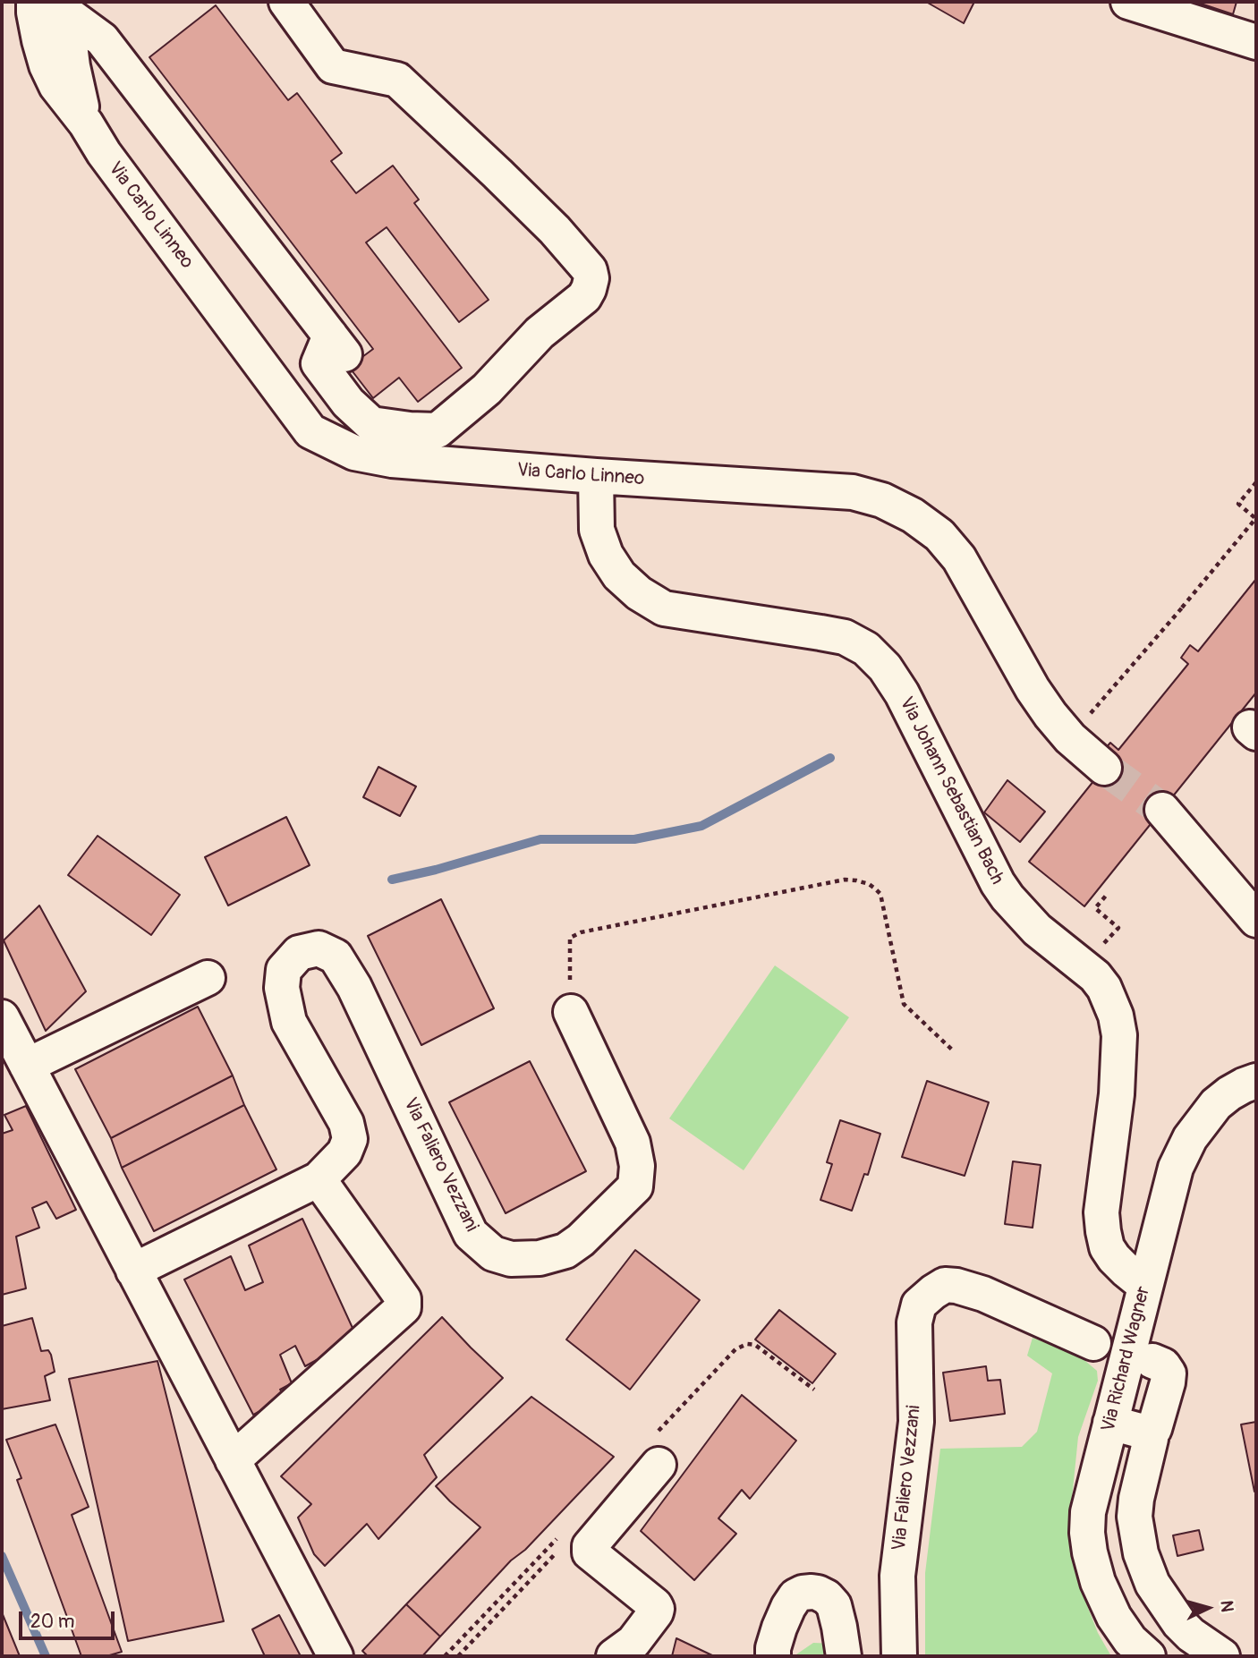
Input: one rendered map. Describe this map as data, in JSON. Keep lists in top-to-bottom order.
{
  "streets": {
    "street": [
      "Via Carlo Linneo",
      "Via Johann Sebastian Bach",
      "Via Faliero Vezzani",
      "Via Richard Wagner"
    ]
  },
  "crossings": [
    ["Via Carlo Linneo", "Via Johann Sebastian Bach"],
    ["Via Johann Sebastian Bach", "Via Richard Wagner"]
  ],
  "scale_bar": "20 m",
  "north": "right"
}
